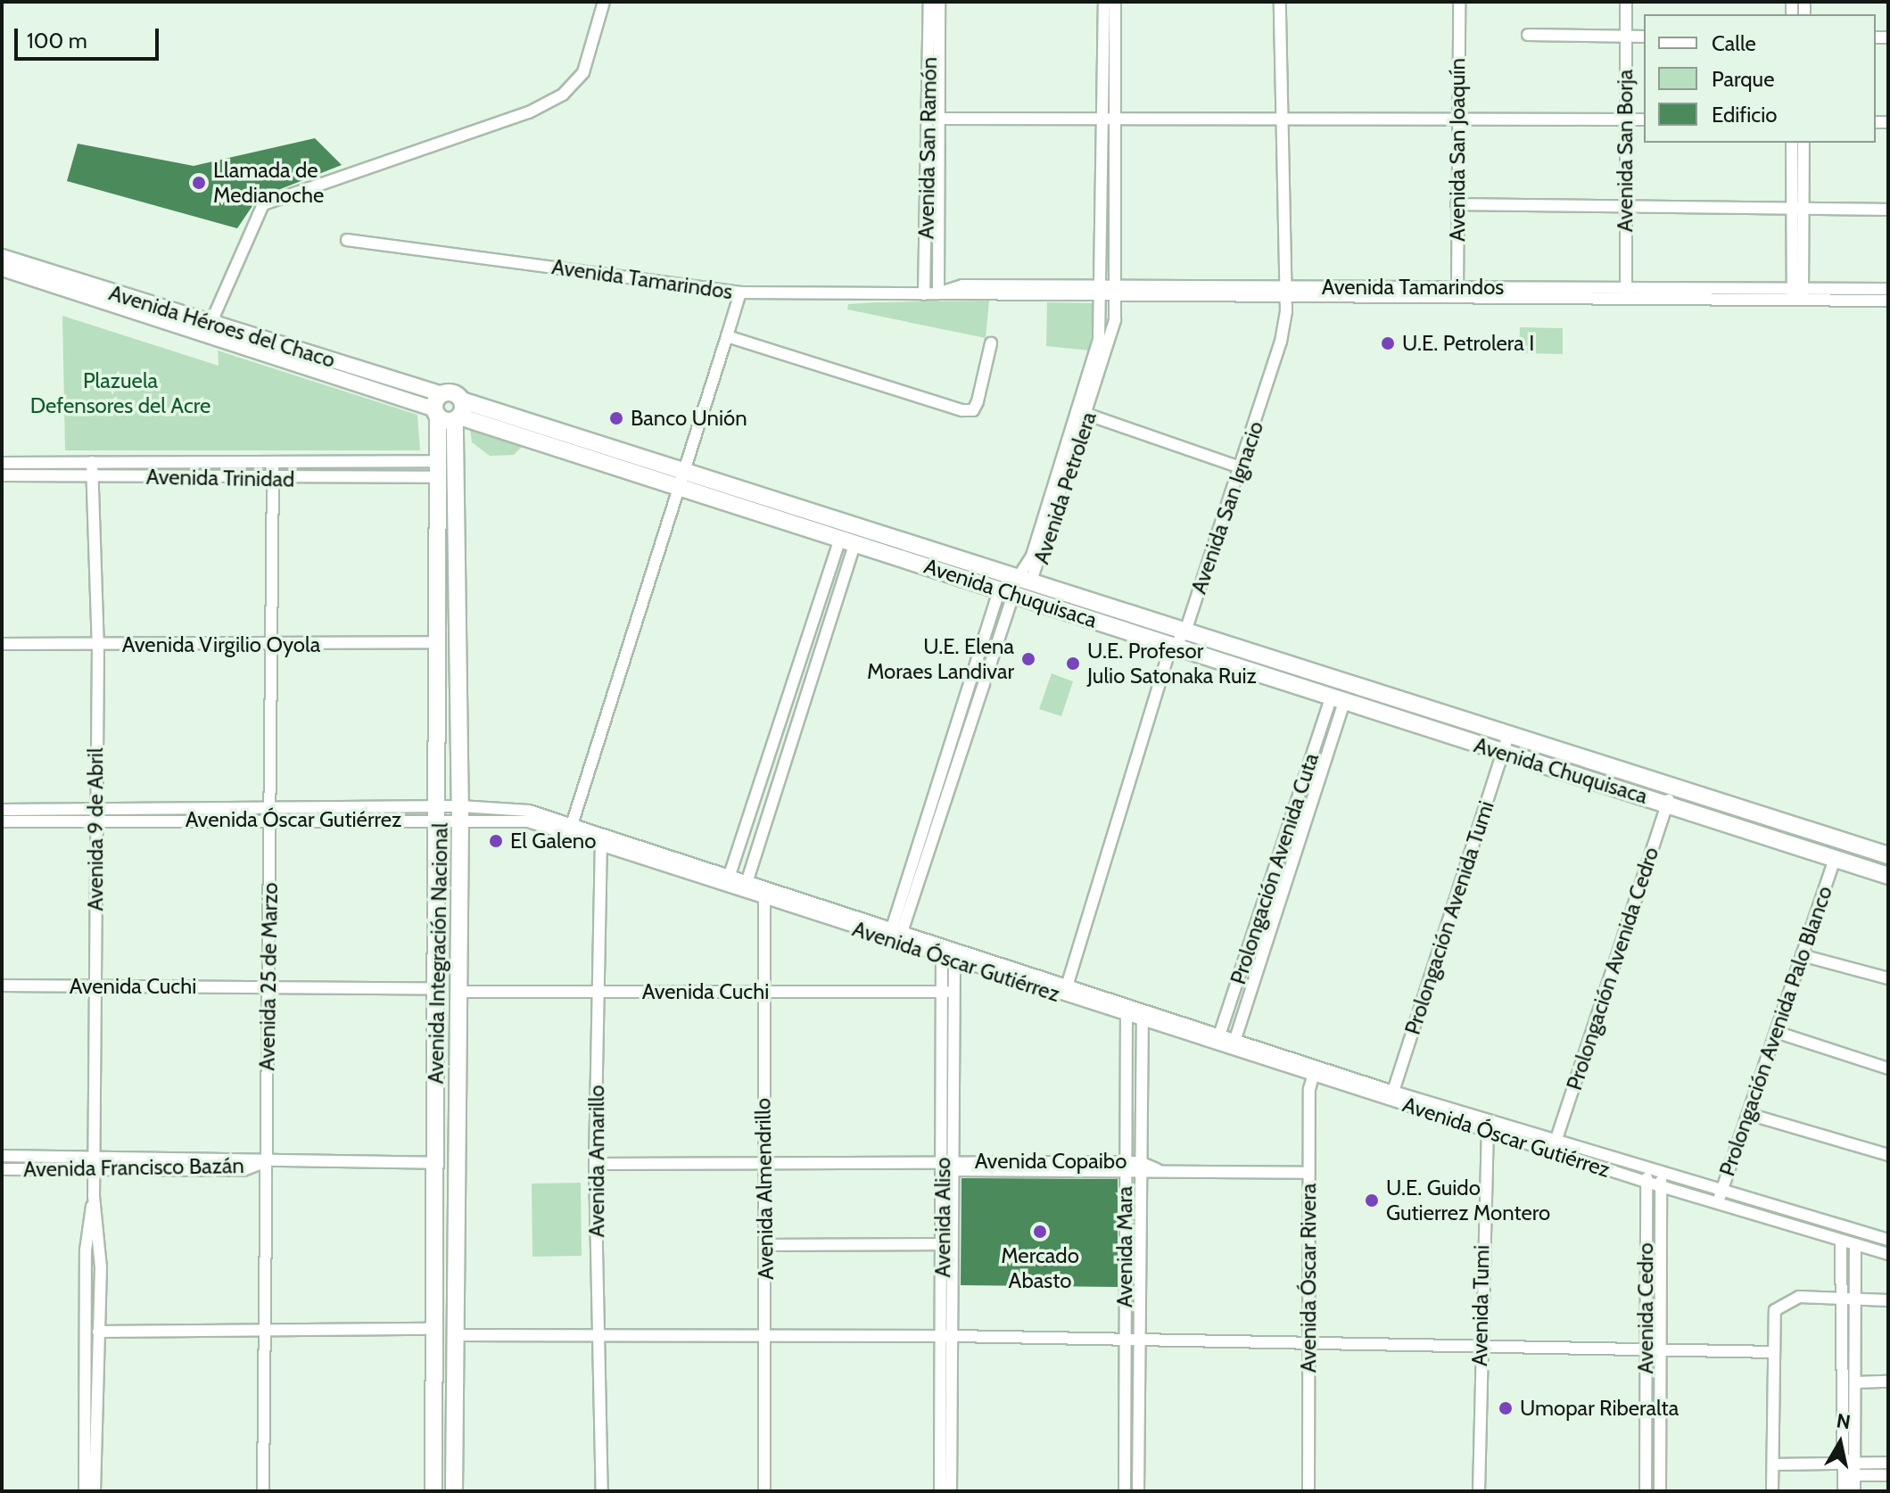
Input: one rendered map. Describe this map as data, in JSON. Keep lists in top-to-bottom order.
{
  "streets": {
    "main road": ["Avenida Héroes del Chaco", "Avenida Chuquisaca", "Avenida Integración Nacional"],
    "street": [
      "Avenida San Ramón",
      "Avenida San Joaquín",
      "Avenida San Borja",
      "Avenida Tamarindos",
      "Avenida Trinidad",
      "Avenida Petrolera",
      "Avenida San Ignacio",
      "Avenida Virgilio Oyola",
      "Avenida Óscar Gutiérrez",
      "Avenida 9 de Abril",
      "Prolongación Avenida Cuta",
      "Prolongación Avenida Tumi",
      "Prolongación Avenida Cedro",
      "Avenida 25 de Marzo",
      "Avenida Cuchi",
      "Prolongación Avenida Palo Blanco",
      "Avenida Amarillo",
      "Avenida Copaibo",
      "Avenida Francisco Bazán",
      "Avenida Almendrillo",
      "Avenida Aliso",
      "Avenida Mara",
      "Avenida Óscar Rivera",
      "Avenida Tumi",
      "Avenida Cedro"
    ]
  },
  "crossings": [
    ["Avenida San Ramón", "Avenida Tamarindos"],
    ["Avenida San Joaquín", "Avenida Tamarindos"],
    ["Avenida San Borja", "Avenida Tamarindos"],
    ["Avenida Tamarindos", "Avenida Petrolera"],
    ["Avenida Tamarindos", "Avenida San Ignacio"],
    ["Avenida Héroes del Chaco", "Avenida Integración Nacional"],
    ["Avenida Trinidad", "Avenida 9 de Abril"],
    ["Avenida Trinidad", "Avenida Integración Nacional"],
    ["Avenida Trinidad", "Avenida 25 de Marzo"],
    ["Avenida Petrolera", "Avenida Chuquisaca"],
    ["Avenida San Ignacio", "Avenida Chuquisaca"],
    ["Avenida San Ignacio", "Avenida Óscar Gutiérrez"],
    ["Avenida Chuquisaca", "Prolongación Avenida Cuta"],
    ["Avenida Chuquisaca", "Prolongación Avenida Tumi"],
    ["Avenida Chuquisaca", "Avenida Integración Nacional"],
    ["Avenida Chuquisaca", "Prolongación Avenida Cedro"],
    ["Avenida Chuquisaca", "Prolongación Avenida Palo Blanco"],
    ["Avenida Virgilio Oyola", "Avenida 9 de Abril"],
    ["Avenida Virgilio Oyola", "Avenida Integración Nacional"],
    ["Avenida Virgilio Oyola", "Avenida 25 de Marzo"],
    ["Avenida Óscar Gutiérrez", "Avenida 9 de Abril"],
    ["Avenida Óscar Gutiérrez", "Prolongación Avenida Cuta"],
    ["Avenida Óscar Gutiérrez", "Prolongación Avenida Tumi"],
    ["Avenida Óscar Gutiérrez", "Avenida Integración Nacional"],
    ["Avenida Óscar Gutiérrez", "Prolongación Avenida Cedro"],
    ["Avenida Óscar Gutiérrez", "Avenida 25 de Marzo"],
    ["Avenida Óscar Gutiérrez", "Prolongación Avenida Palo Blanco"],
    ["Avenida Óscar Gutiérrez", "Avenida Amarillo"],
    ["Avenida Óscar Gutiérrez", "Avenida Almendrillo"],
    ["Avenida Óscar Gutiérrez", "Avenida Aliso"],
    ["Avenida Óscar Gutiérrez", "Avenida Mara"],
    ["Avenida Óscar Gutiérrez", "Avenida Óscar Rivera"],
    ["Avenida Óscar Gutiérrez", "Avenida Tumi"],
    ["Avenida Óscar Gutiérrez", "Avenida Cedro"],
    ["Avenida 9 de Abril", "Avenida Cuchi"],
    ["Avenida 9 de Abril", "Avenida Francisco Bazán"],
    ["Avenida Integración Nacional", "Avenida Cuchi"],
    ["Avenida Integración Nacional", "Avenida Francisco Bazán"],
    ["Avenida 25 de Marzo", "Avenida Cuchi"],
    ["Avenida 25 de Marzo", "Avenida Francisco Bazán"],
    ["Avenida Cuchi", "Avenida Amarillo"],
    ["Avenida Cuchi", "Avenida Almendrillo"],
    ["Avenida Cuchi", "Avenida Aliso"],
    ["Avenida Amarillo", "Avenida Copaibo"],
    ["Avenida Copaibo", "Avenida Almendrillo"],
    ["Avenida Copaibo", "Avenida Aliso"],
    ["Avenida Copaibo", "Avenida Mara"],
    ["Avenida Copaibo", "Avenida Óscar Rivera"]
  ],
  "parks": ["Plazuela Defensores del Acre"],
  "places": [
    "Llamada de Medianoche",
    "U.E. Petrolera I",
    "Banco Unión",
    "U.E. Elena Moraes Landivar",
    "U.E. Profesor Julio Satonaka Ruiz",
    "El Galeno",
    "U.E. Guido Gutierrez Montero",
    "Mercado Abasto",
    "Umopar Riberalta"
  ],
  "legend": ["Calle", "Parque", "Edificio"],
  "scale_bar": "100 m",
  "north": "top"
}
